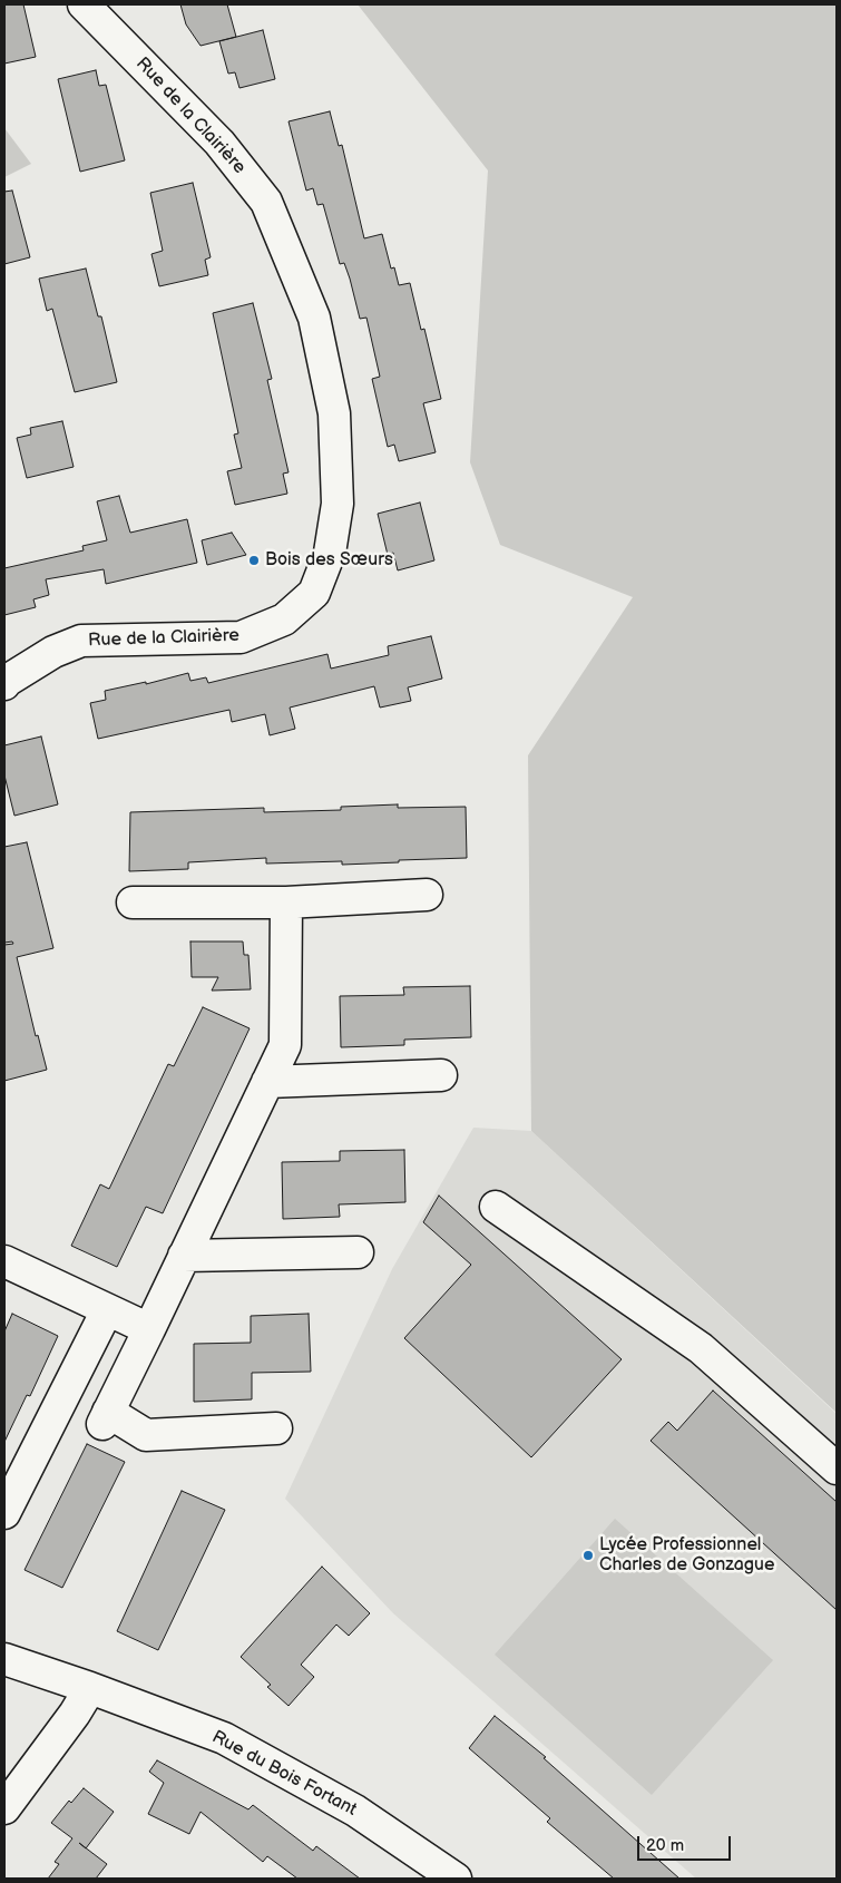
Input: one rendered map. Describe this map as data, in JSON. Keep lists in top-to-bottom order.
{
  "streets": {
    "street": ["Rue de la Clairière", "Rue du Bois Fortant"]
  },
  "places": ["Bois des Sœurs", "Lycée Professionnel Charles de Gonzague"],
  "scale_bar": "20 m"
}
